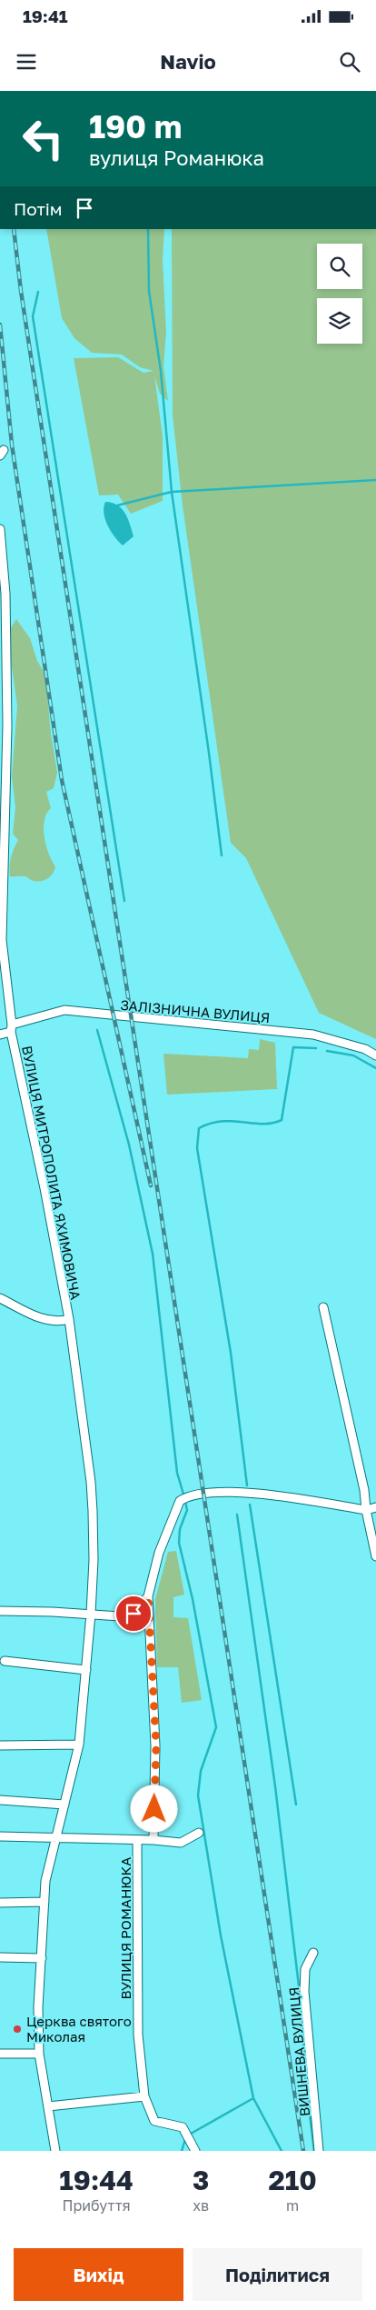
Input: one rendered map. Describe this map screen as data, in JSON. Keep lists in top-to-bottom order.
{
  "streets": {
    "street": [
      "ЗАЛІЗНИЧНА ВУЛИЦЯ",
      "ВУЛИЦЯ МИТРОПОЛИТА ЯХИМОВИЧА",
      "ВУЛИЦЯ РОМАНЮКА",
      "ВИШНЕВА ВУЛИЦЯ"
    ]
  },
  "crossings": [
    ["ЗАЛІЗНИЧНА ВУЛИЦЯ", "ВУЛИЦЯ МИТРОПОЛИТА ЯХИМОВИЧА"],
    ["ВУЛИЦЯ МИТРОПОЛИТА ЯХИМОВИЧА", "ВУЛИЦЯ РОМАНЮКА"]
  ],
  "places": ["Церква святого Миколая"],
  "page": {
    "status": "19:41",
    "header": "Navio",
    "turn": ["190 m", "вулиця Романюка"],
    "then": "Потім",
    "eta": [
      "19:44",
      "Прибуття",
      "3",
      "хв",
      "210",
      "m"
    ],
    "buttons": ["Вихід", "Поділитися"]
  }
}
